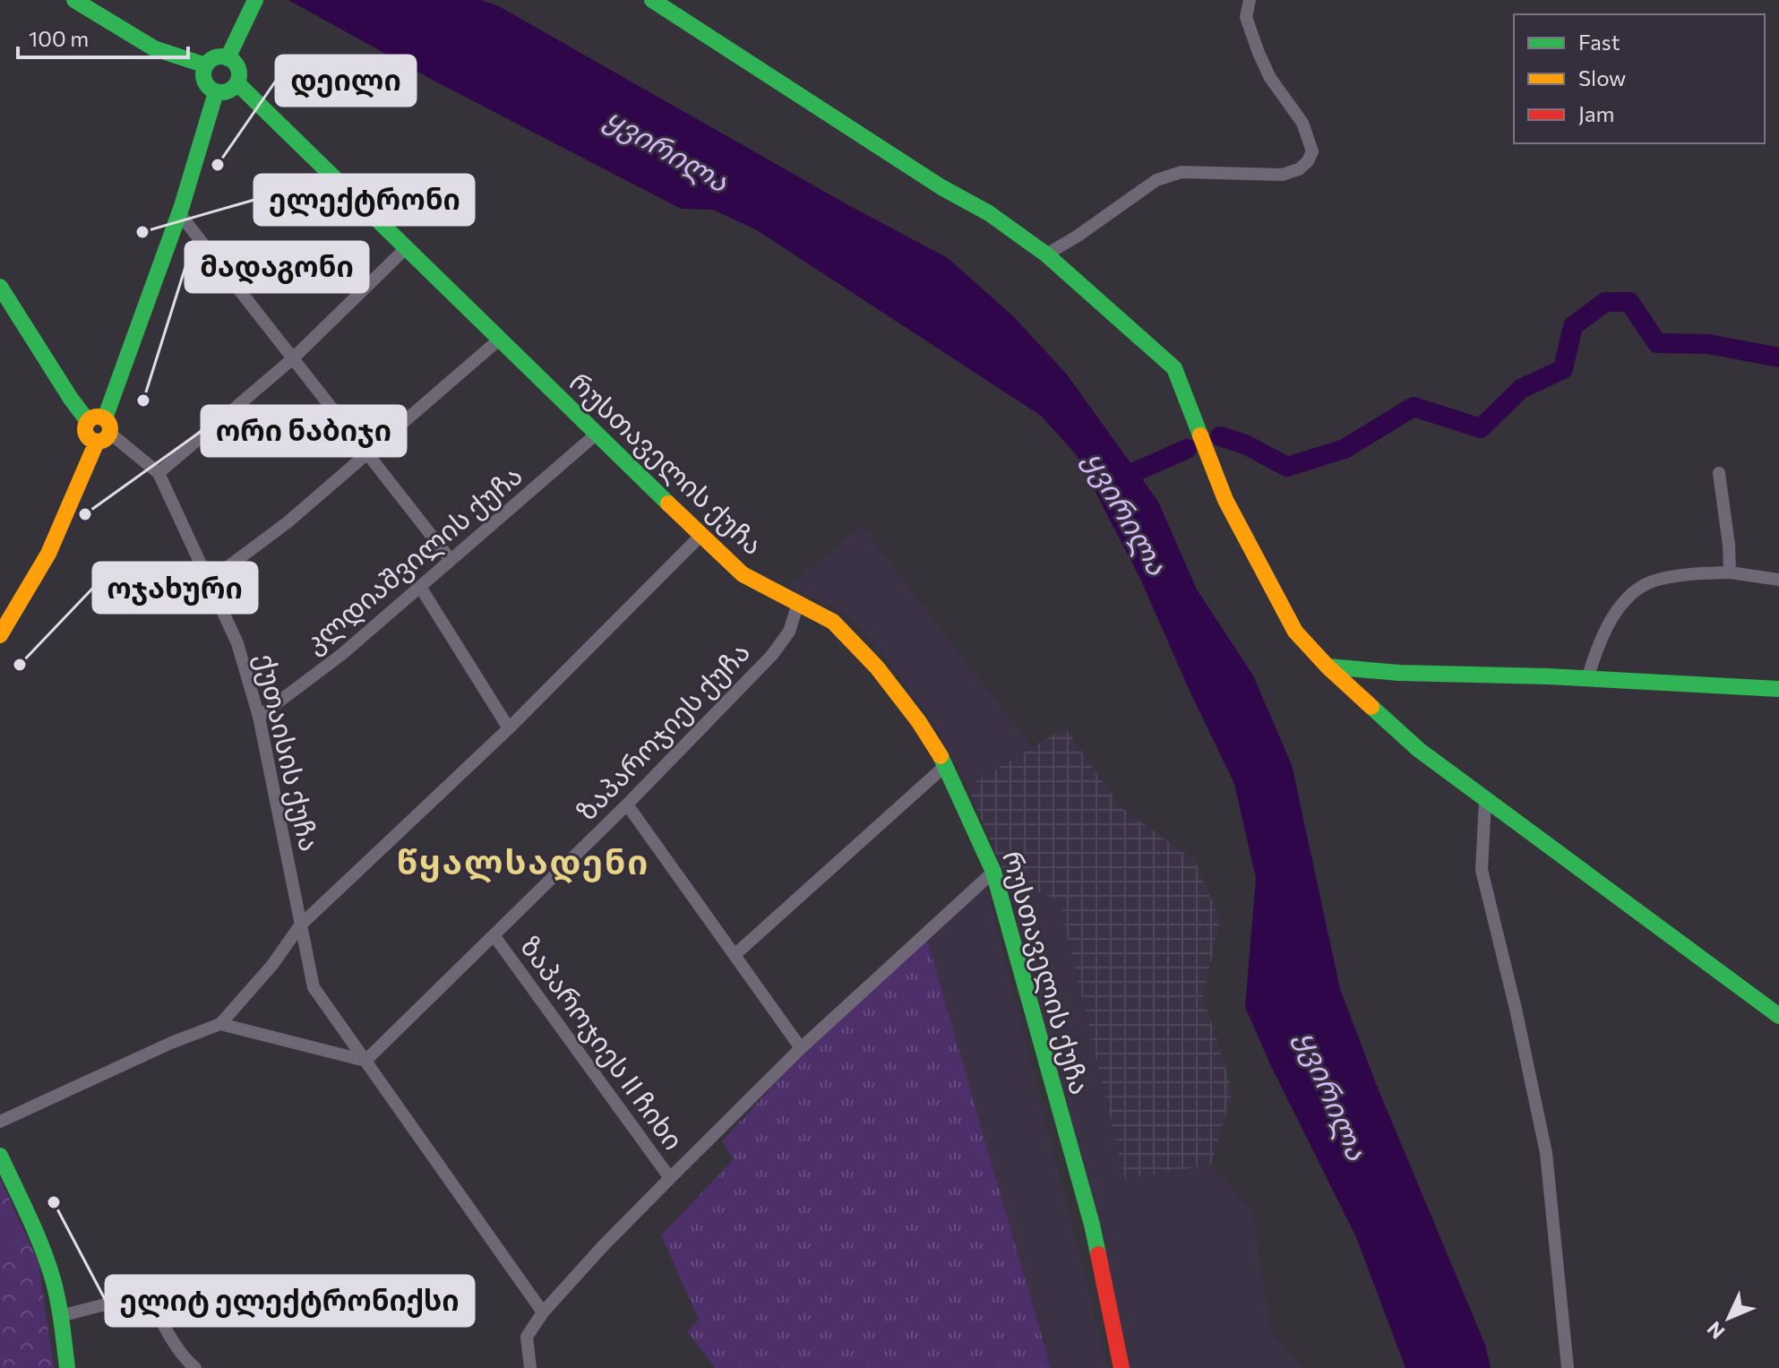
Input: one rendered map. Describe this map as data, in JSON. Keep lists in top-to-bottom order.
{
  "streets": {
    "street": [
      "რუსთაველის ქუჩა",
      "კლდიაშვილის ქუჩა",
      "ზაპაროჯიეს ქუჩა",
      "ქუთაისის ქუჩა",
      "ზაპაროჯიეს II ჩიხი"
    ]
  },
  "crossings": [
    ["რუსთაველის ქუჩა", "კლდიაშვილის ქუჩა"],
    ["რუსთაველის ქუჩა", "ზაპაროჯიეს ქუჩა"],
    ["კლდიაშვილის ქუჩა", "ქუთაისის ქუჩა"],
    ["ზაპაროჯიეს ქუჩა", "ქუთაისის ქუჩა"],
    ["ზაპაროჯიეს ქუჩა", "ზაპაროჯიეს II ჩიხი"]
  ],
  "districts": ["წყალსადენი"],
  "water": ["ყვირილა"],
  "places": [
    "დეილი",
    "ელექტრონი",
    "მადაგონი",
    "ორი ნაბიჯი",
    "ოჯახური",
    "ელიტ ელექტრონიქსი"
  ],
  "legend": ["Fast", "Slow", "Jam"],
  "scale_bar": "100 m",
  "north": "bottom left"
}
